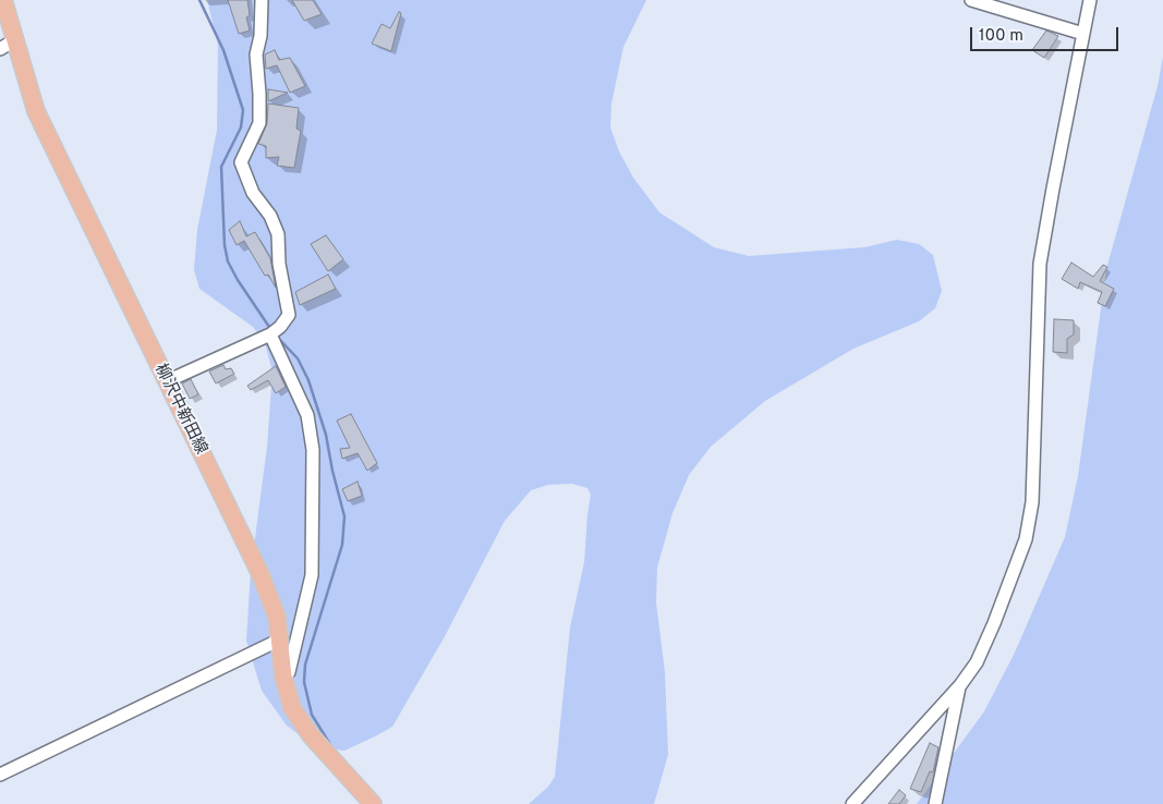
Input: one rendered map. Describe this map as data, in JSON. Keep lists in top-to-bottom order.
{
  "streets": {
    "main road": ["柳沢中新田線"]
  },
  "scale_bar": "100 m"
}
